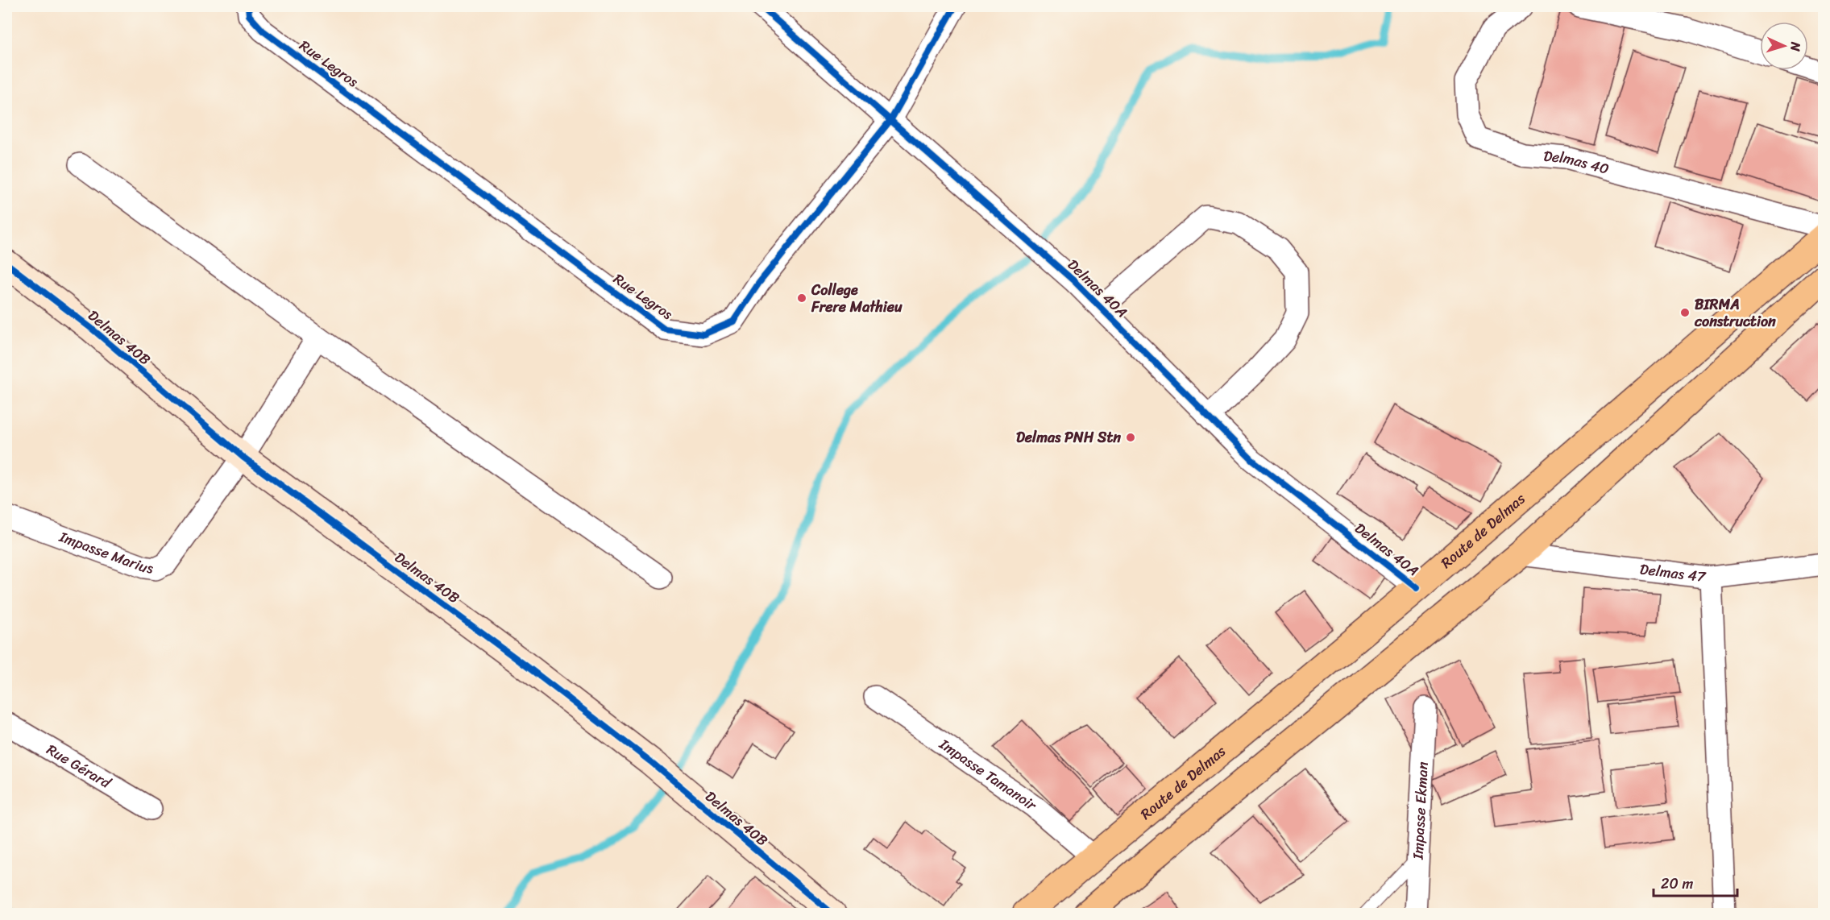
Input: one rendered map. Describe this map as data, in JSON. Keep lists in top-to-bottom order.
{
  "streets": {
    "main road": ["Route de Delmas"],
    "street": [
      "Rue Legros",
      "Delmas 40",
      "Delmas 40A",
      "Delmas 40B",
      "Impasse Marius",
      "Delmas 47",
      "Rue Gérard",
      "Impasse Tamanoir",
      "Impasse Ekman"
    ]
  },
  "crossings": [
    ["Rue Legros", "Delmas 40A"],
    ["Delmas 40A", "Route de Delmas"],
    ["Delmas 40B", "Impasse Marius"],
    ["Route de Delmas", "Impasse Tamanoir"]
  ],
  "places": ["College Frere Mathieu", "BIRMA construction", "Delmas PNH Stn"],
  "scale_bar": "20 m",
  "north": "right"
}
